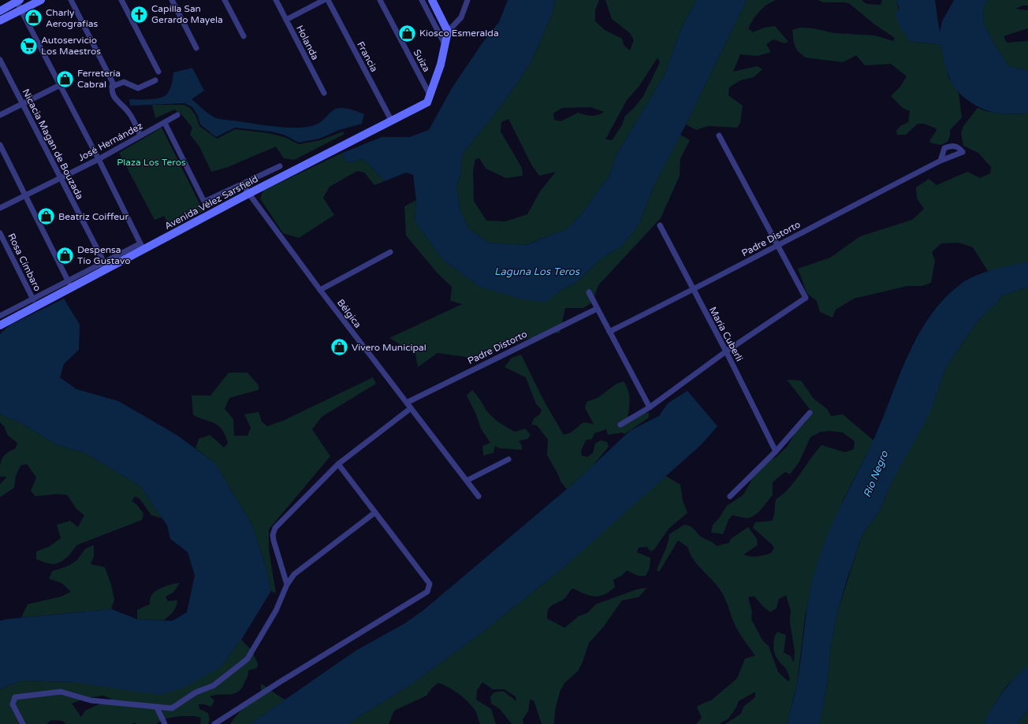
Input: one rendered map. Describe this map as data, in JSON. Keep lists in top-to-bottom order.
{
  "streets": {
    "street": [
      "Holanda",
      "Francia",
      "Suiza",
      "José Hernández",
      "Nicacia Magan de Bouzada",
      "Avenida Vélez Sarsfield",
      "Padre Distorto",
      "Rosa Címbaro",
      "Bélgica",
      "María Cuberli"
    ]
  },
  "crossings": [
    ["Francia", "Avenida Vélez Sarsfield"],
    ["Suiza", "Avenida Vélez Sarsfield"],
    ["José Hernández", "Nicacia Magan de Bouzada"],
    ["José Hernández", "Avenida Vélez Sarsfield"],
    ["Nicacia Magan de Bouzada", "Avenida Vélez Sarsfield"],
    ["Avenida Vélez Sarsfield", "Rosa Címbaro"],
    ["Avenida Vélez Sarsfield", "Bélgica"],
    ["Padre Distorto", "Bélgica"],
    ["Padre Distorto", "María Cuberli"]
  ],
  "water": ["Laguna Los Teros", "Río Negro"],
  "parks": ["Plaza Los Teros"],
  "places": {
    "church": ["Capilla San Gerardo Mayela"],
    "shop": [
      "Charly Aerografías",
      "Kiosco Esmeralda",
      "Ferretería Cabral",
      "Beatriz Coiffeur",
      "Despensa Tío Gustavo",
      "Vivero Municipal"
    ],
    "supermarket": ["Autoservicio Los Maestros"]
  }
}
